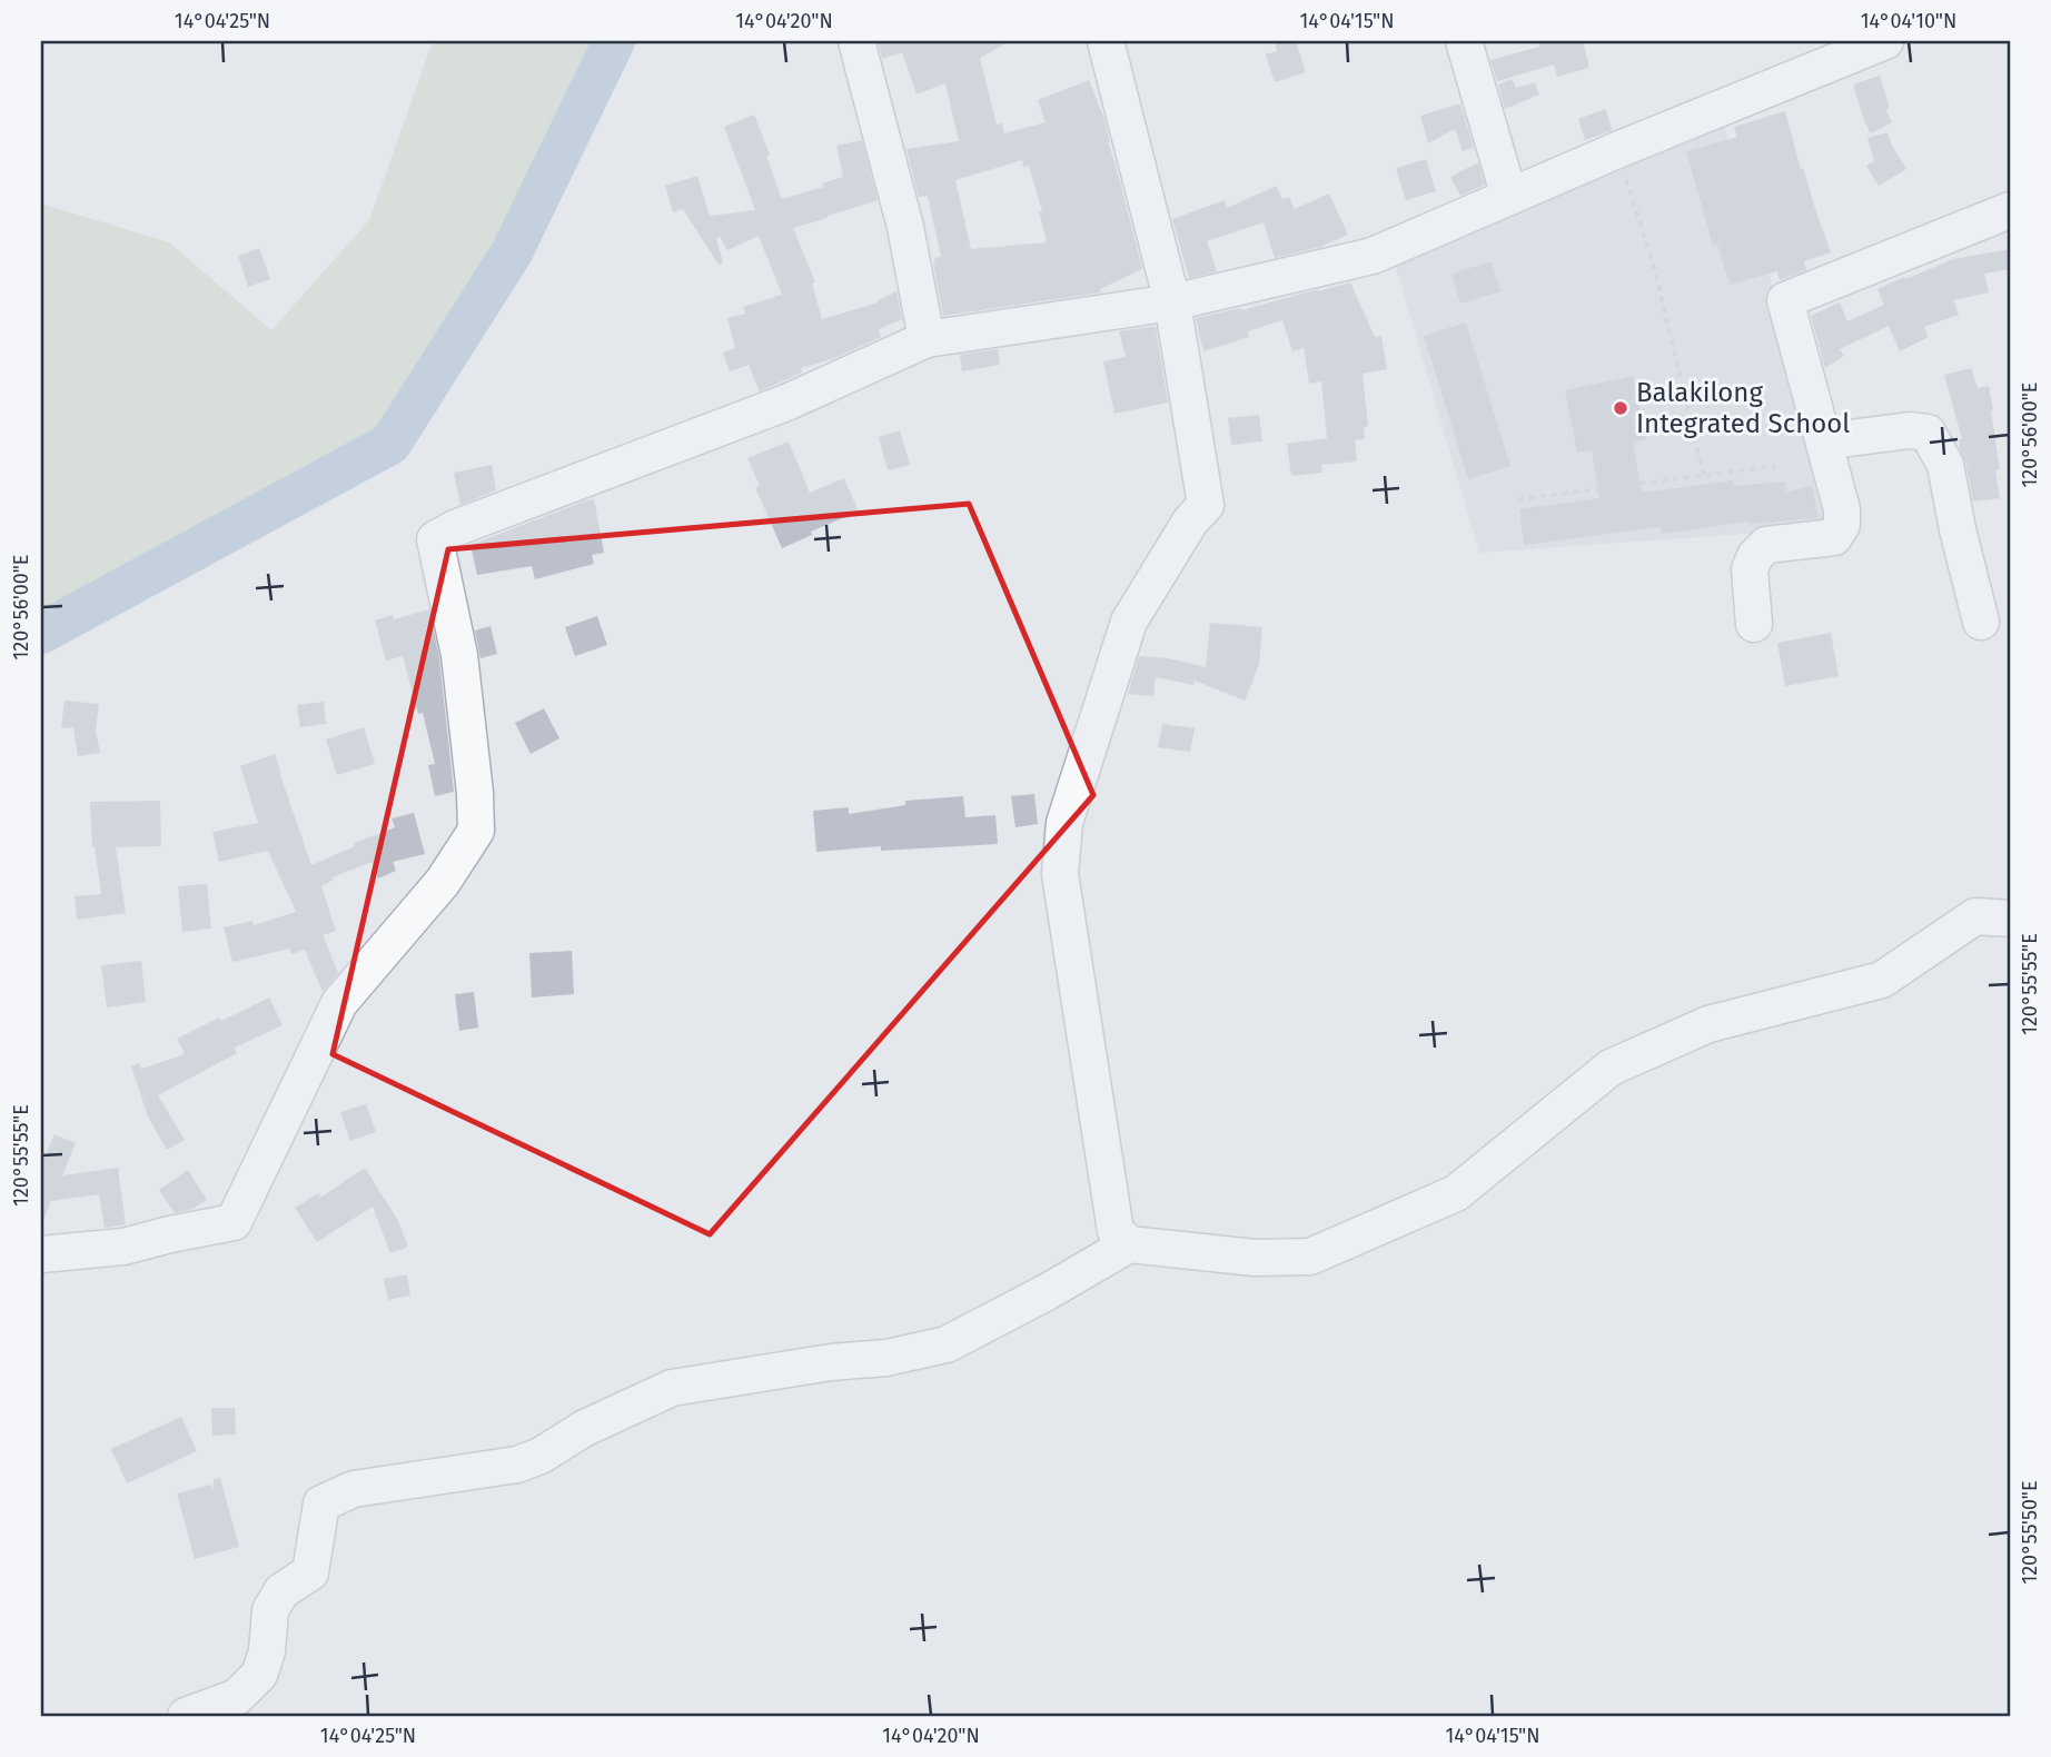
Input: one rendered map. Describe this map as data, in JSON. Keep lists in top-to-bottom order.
{
  "places": ["Balakilong Integrated School"],
  "coordinates": [
    "14°04'25\"N",
    "14°04'20\"N",
    "14°04'15\"N",
    "14°04'10\"N",
    "120°56'00\"E",
    "120°55'55\"E",
    "120°55'50\"E"
  ]
}
